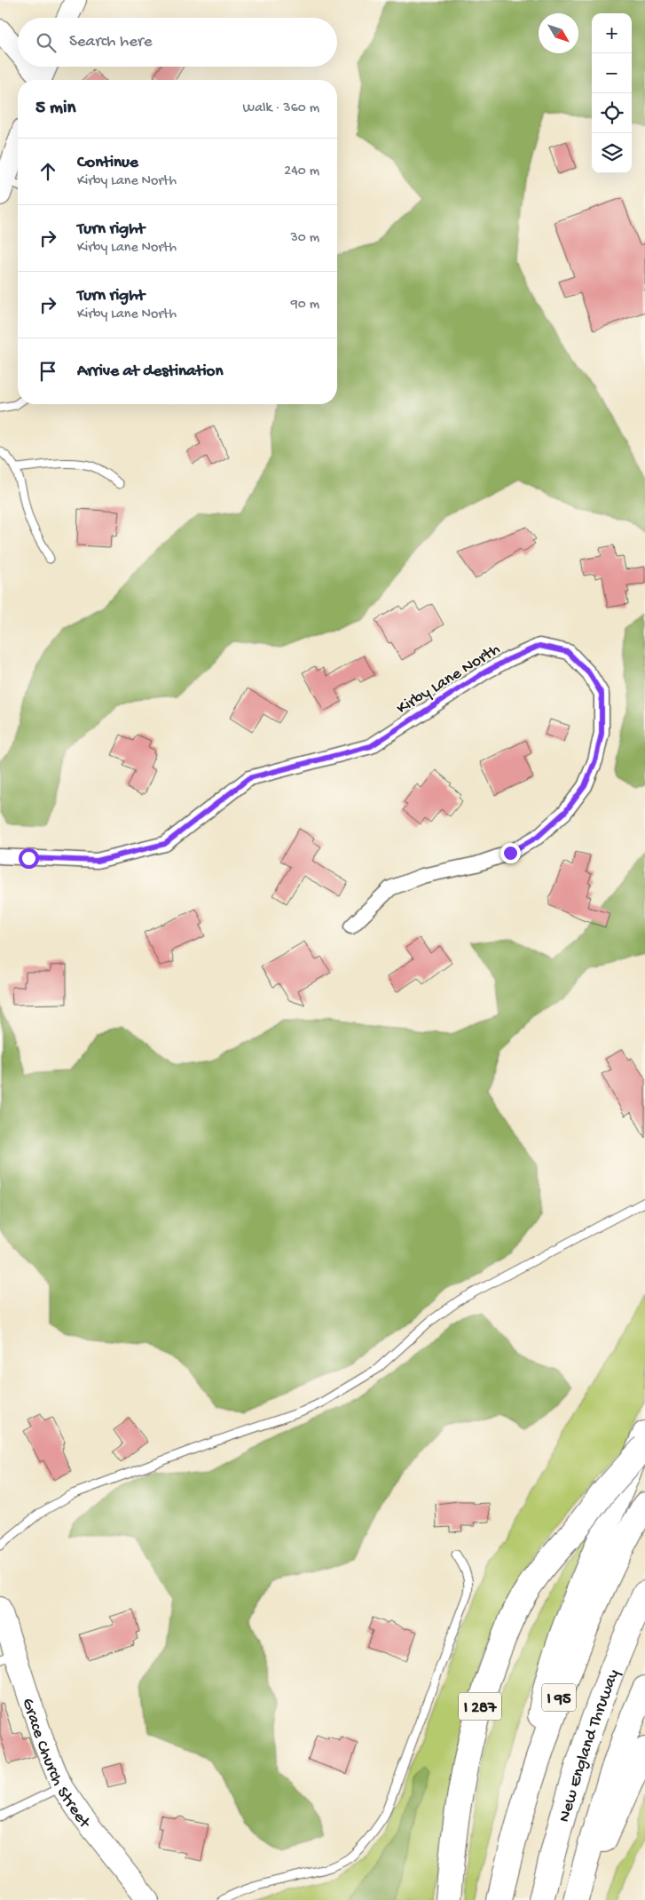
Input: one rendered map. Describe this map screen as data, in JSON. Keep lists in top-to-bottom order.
{
  "streets": {
    "highway": ["I 95", "I 287", "New England Thruway"],
    "street": ["Kirby Lane North", "Grace Church Street"]
  },
  "north": "bottom right",
  "page": {
    "map_buttons": ["+", "−"],
    "search": "Search here",
    "heading": ["5 min", "Walk · 360 m"],
    "list": [
      ["Continue", "Kirby Lane North", "240 m"],
      ["Turn right", "Kirby Lane North", "30 m"],
      ["Turn right", "Kirby Lane North", "90 m"],
      "Arrive at destination"
    ]
  }
}
